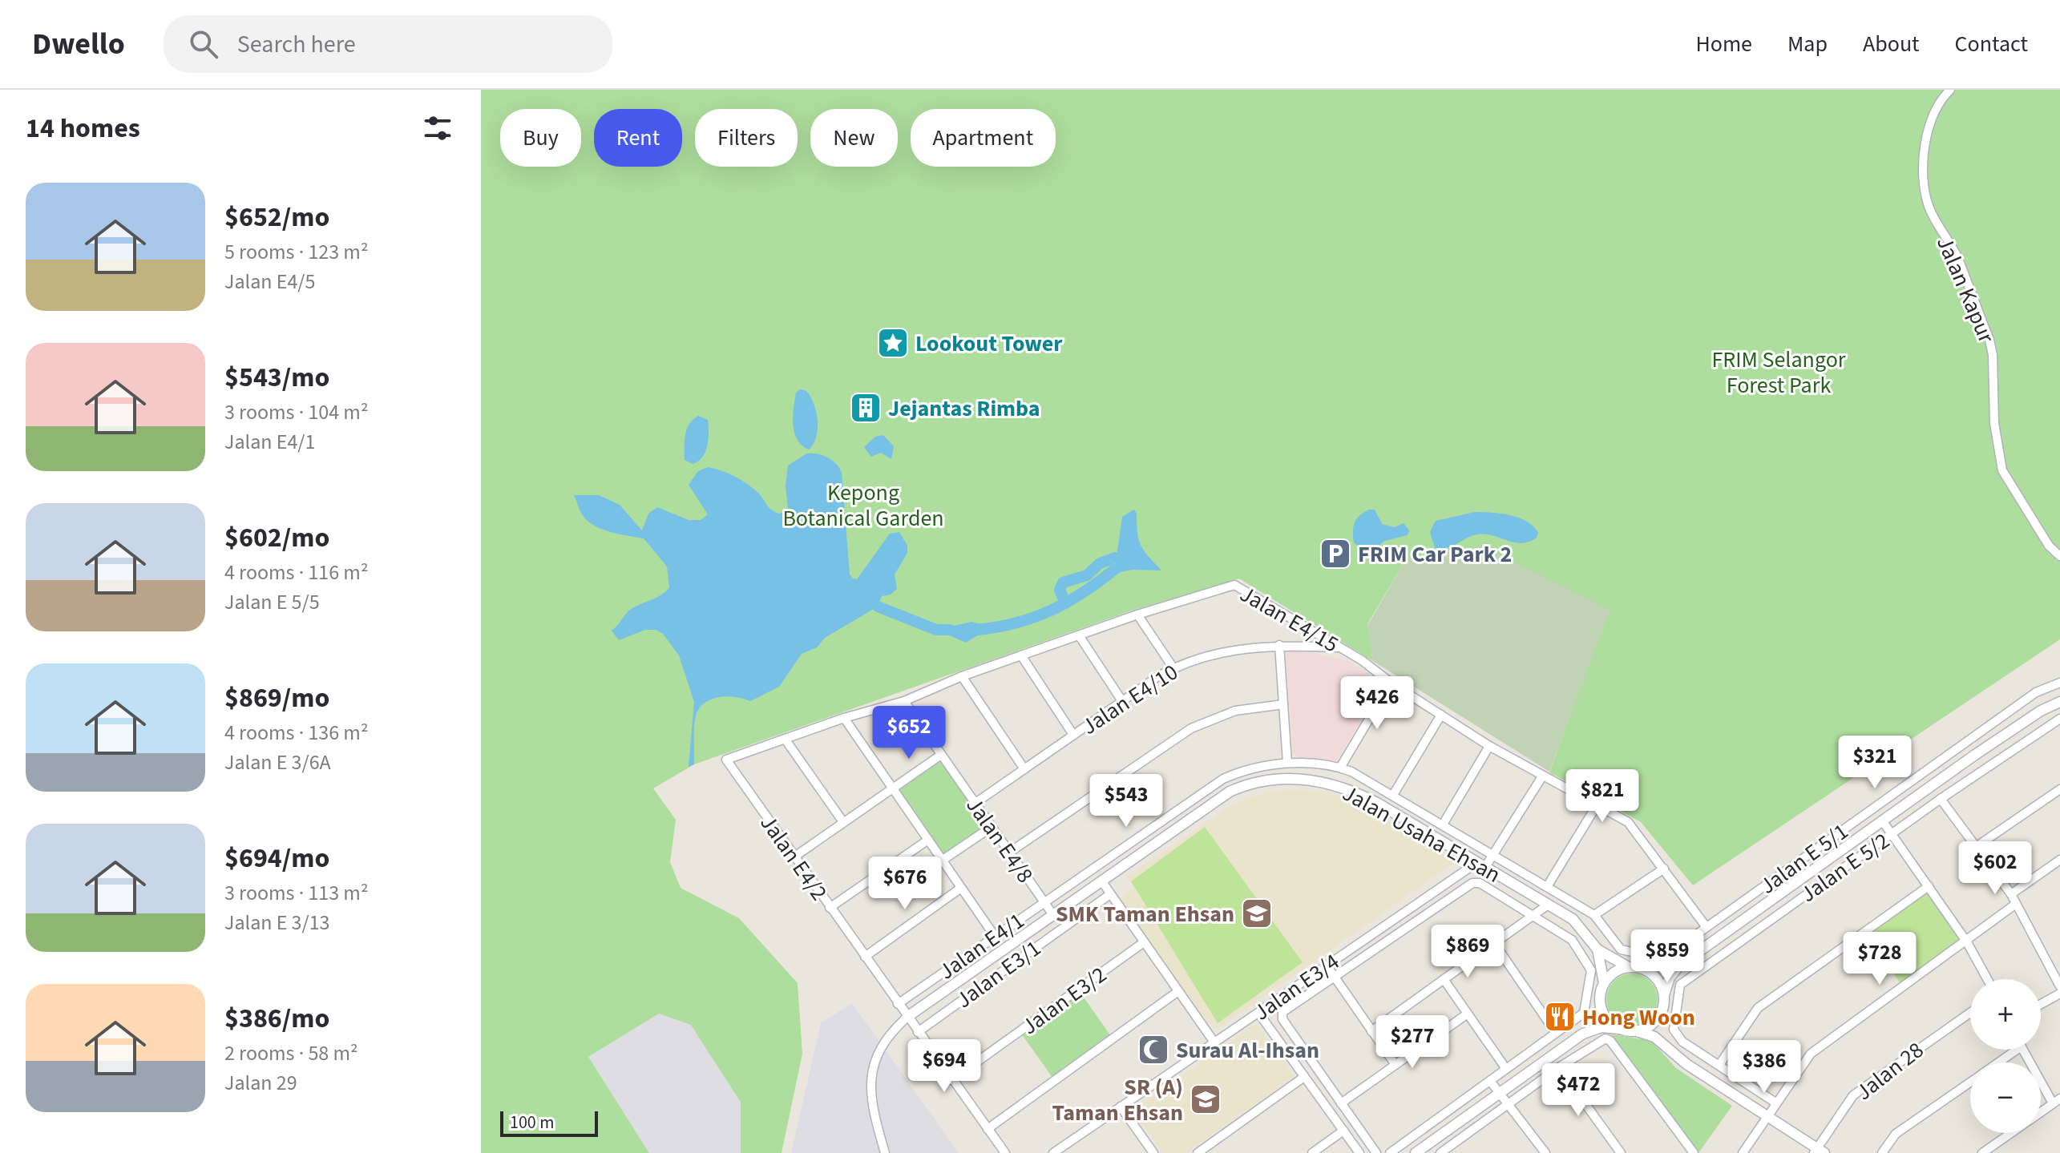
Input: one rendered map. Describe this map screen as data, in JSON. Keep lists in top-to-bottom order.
{
  "streets": {
    "street": [
      "Jalan Kapur",
      "Jalan E4/15",
      "Jalan E4/10",
      "Jalan Usaha Ehsan",
      "Jalan E4/8",
      "Jalan E4/2",
      "Jalan E 5/1",
      "Jalan E 5/2",
      "Jalan E4/1",
      "Jalan E3/1",
      "Jalan E3/4",
      "Jalan E3/2",
      "Jalan 28"
    ]
  },
  "crossings": [
    ["Jalan E4/15", "Jalan E4/10"],
    ["Jalan E4/15", "Jalan E4/8"],
    ["Jalan E4/15", "Jalan E4/2"],
    ["Jalan E4/15", "Jalan E 5/1"],
    ["Jalan E4/15", "Jalan E3/4"],
    ["Jalan E4/10", "Jalan E4/8"],
    ["Jalan Usaha Ehsan", "Jalan E4/8"],
    ["Jalan Usaha Ehsan", "Jalan E4/2"],
    ["Jalan Usaha Ehsan", "Jalan E3/4"],
    ["Jalan E4/8", "Jalan E4/1"],
    ["Jalan E4/2", "Jalan E4/1"],
    ["Jalan E4/2", "Jalan E3/1"],
    ["Jalan E4/2", "Jalan E3/2"],
    ["Jalan E 5/1", "Jalan E4/1"],
    ["Jalan E4/1", "Jalan E3/4"]
  ],
  "parks": ["FRIM Selangor Forest Park", "Kepong Botanical Garden"],
  "places": {
    "place": ["Lookout Tower"],
    "building": ["Jejantas Rimba"],
    "parking": ["FRIM Car Park 2"],
    "school or university": ["SMK Taman Ehsan", "SR (A) Taman Ehsan"],
    "restaurant": ["Hong Woon"],
    "mosque": ["Surau Al-Ihsan"]
  },
  "scale_bar": "100 m",
  "page": {
    "header": "Dwello",
    "search": "Search here",
    "nav": [
      "Home",
      "Map",
      "About",
      "Contact"
    ],
    "heading": "14 homes",
    "chip": [
      "Buy",
      "Rent",
      "Filters",
      "New",
      "Apartment"
    ],
    "list": [
      {
        "name": "$652/mo",
        "note": "5 rooms · 123 m² · Jalan E4/5"
      },
      {
        "name": "$543/mo",
        "note": "3 rooms · 104 m² · Jalan E4/1"
      },
      {
        "name": "$602/mo",
        "note": "4 rooms · 116 m² · Jalan E 5/5"
      },
      {
        "name": "$869/mo",
        "note": "4 rooms · 136 m² · Jalan E 3/6A"
      },
      {
        "name": "$694/mo",
        "note": "3 rooms · 113 m² · Jalan E 3/13"
      },
      {
        "name": "$386/mo",
        "note": "2 rooms · 58 m² · Jalan 29"
      }
    ],
    "price": [
      "$426",
      "$652",
      "$321",
      "$821",
      "$543",
      "$602",
      "$676",
      "$869",
      "$859",
      "$728",
      "$277",
      "$694",
      "$386",
      "$472"
    ],
    "map_buttons": ["+", "−"],
    "scale": "100 m"
  }
}
